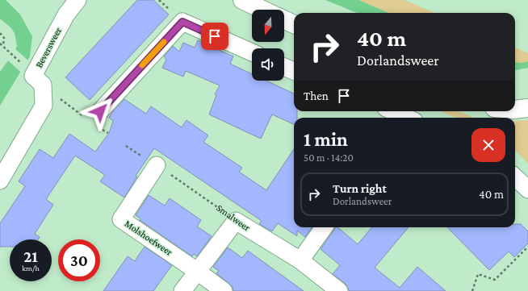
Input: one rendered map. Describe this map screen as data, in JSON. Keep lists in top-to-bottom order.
{
  "streets": {
    "street": ["Beversweer", "Smalweer", "Molshoefweer"]
  },
  "crossings": [
    ["Smalweer", "Molshoefweer"]
  ],
  "north": "bottom",
  "page": {
    "turn": ["40 m", "Dorlandsweer"],
    "then": "Then",
    "heading": ["1 min", "50 m · 14:20"],
    "list": [
      {
        "name": "Turn right",
        "note": "Dorlandsweer",
        "value": "40 m"
      }
    ],
    "speed": "21 km/h",
    "limit": "30"
  }
}
